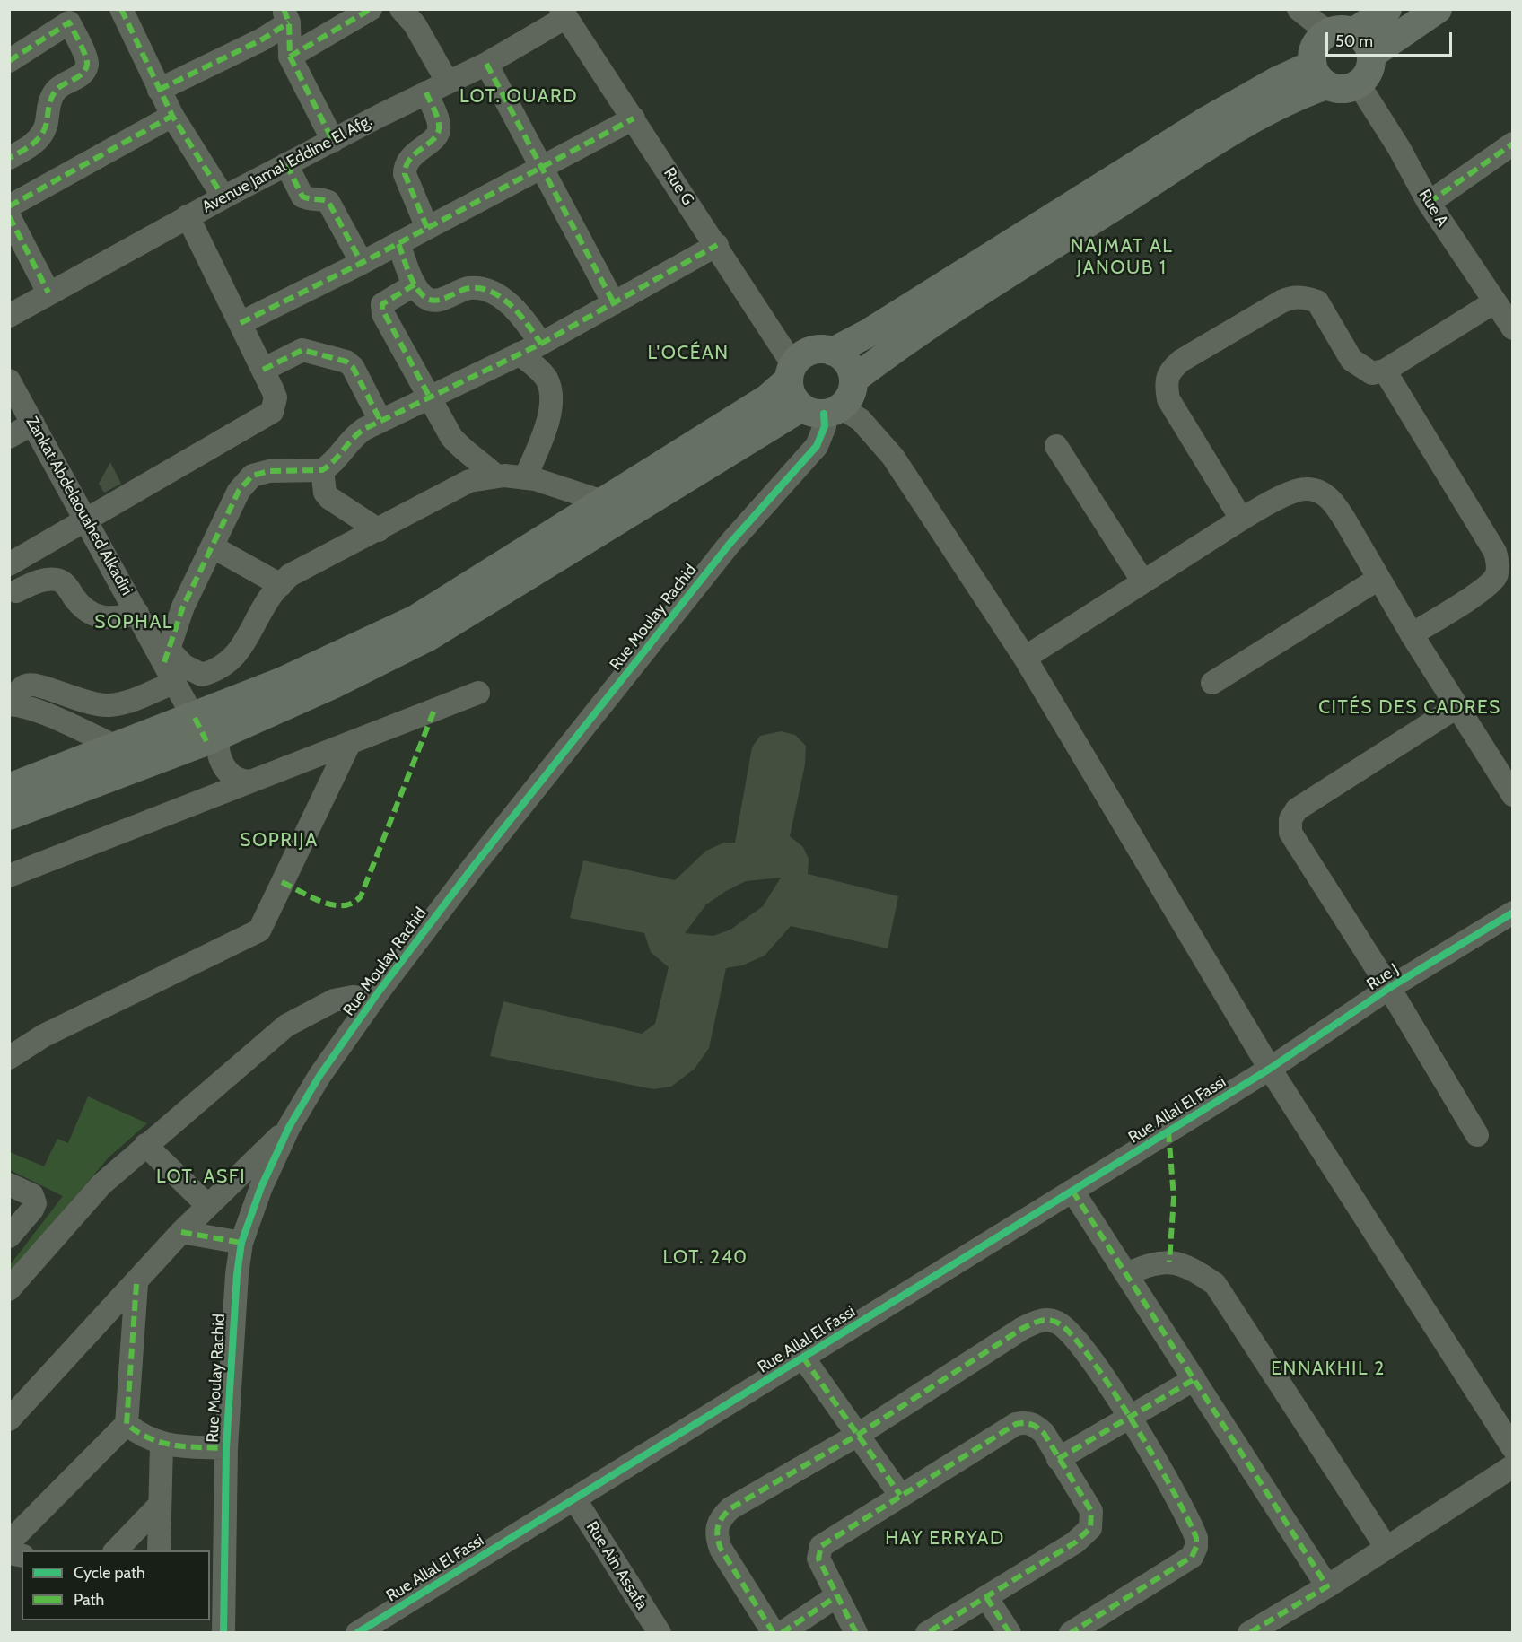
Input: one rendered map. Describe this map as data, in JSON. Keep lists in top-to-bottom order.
{
  "streets": {
    "street": [
      "Avenue Jamal Eddine El Afg.",
      "Rue G",
      "Rue A",
      "Zankat Abdelaouahed Alkadiri",
      "Rue Moulay Rachid",
      "Rue J",
      "Rue Allal El Fassi",
      "Rue Ain Assafa"
    ]
  },
  "crossings": [
    ["Avenue Jamal Eddine El Afg.", "Rue G"],
    ["Rue G", "Rue Moulay Rachid"],
    ["Rue J", "Rue Allal El Fassi"],
    ["Rue Allal El Fassi", "Rue Ain Assafa"]
  ],
  "districts": [
    "LOT. OUARD",
    "NAJMAT AL JANOUB 1",
    "L'OCÉAN",
    "SOPHAL",
    "CITÉS DES CADRES",
    "SOPRIJA",
    "LOT. ASFI",
    "LOT. 240",
    "ENNAKHIL 2",
    "HAY ERRYAD"
  ],
  "legend": ["Cycle path", "Path"],
  "scale_bar": "50 m"
}
